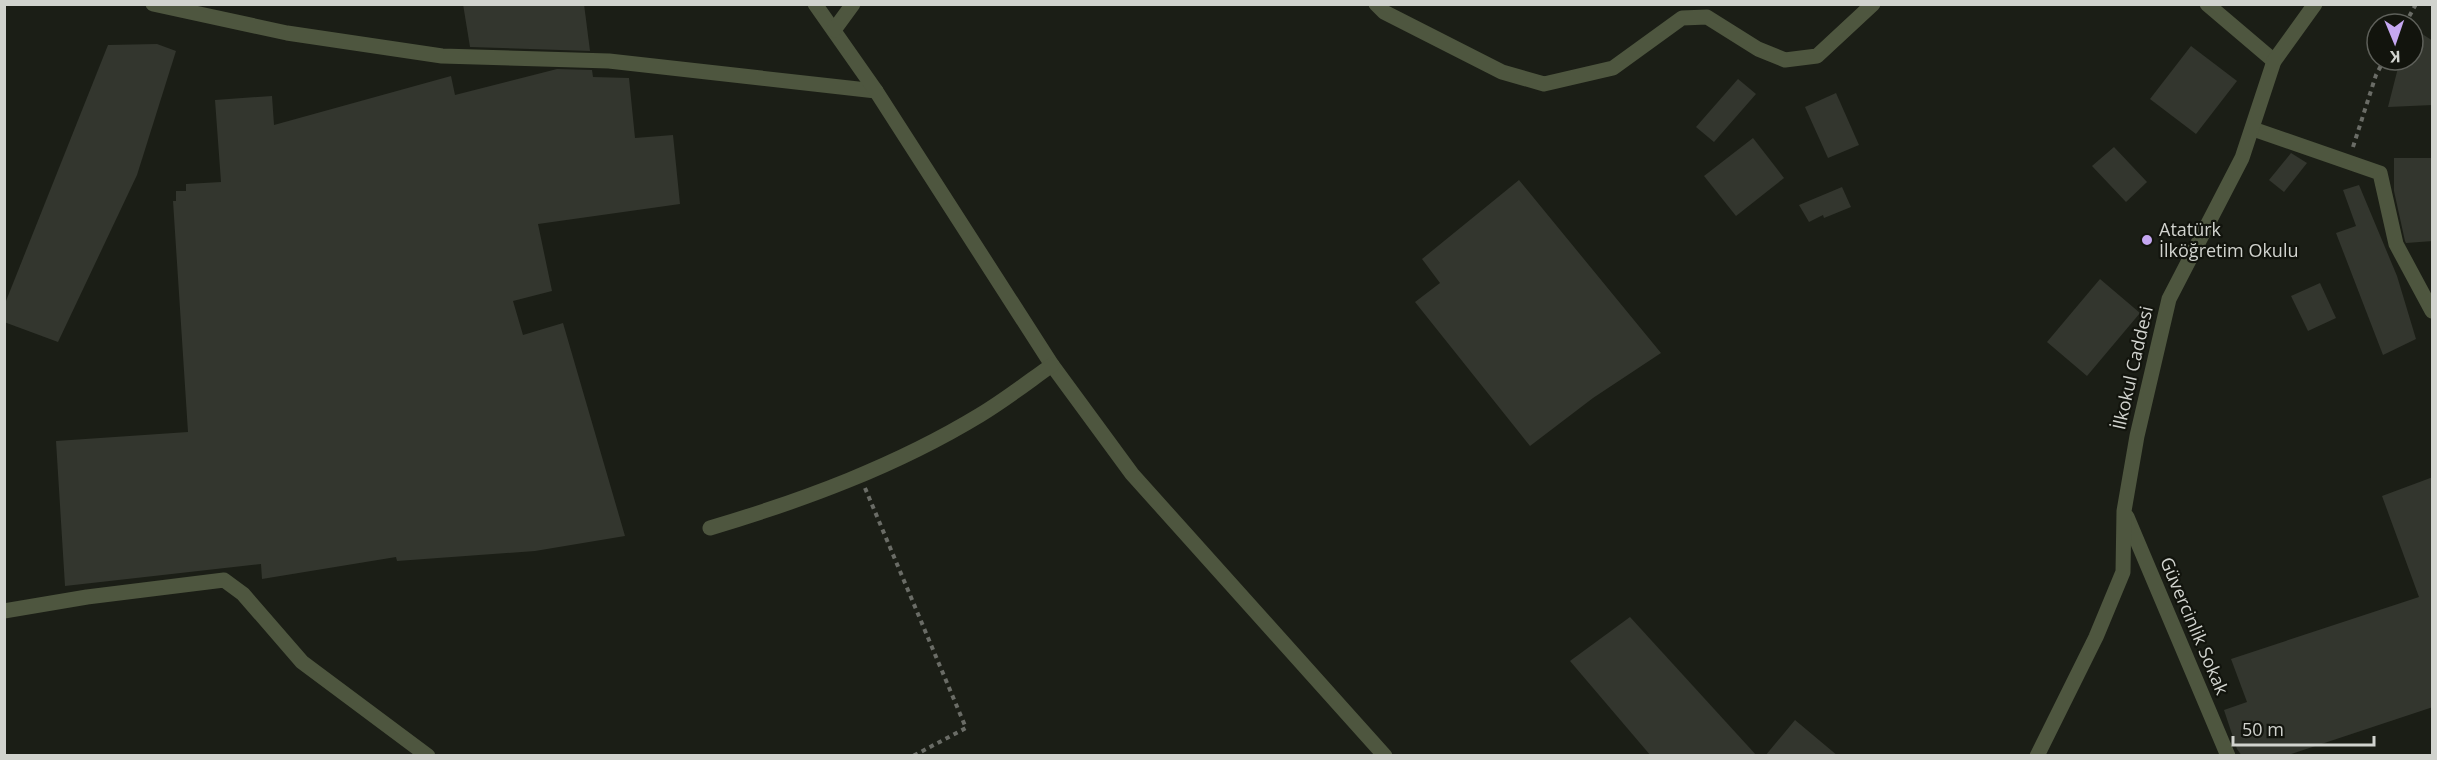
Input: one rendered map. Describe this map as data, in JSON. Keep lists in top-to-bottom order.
{
  "streets": {
    "street": ["İlkokul Caddesi", "Güvercinlik Sokak"]
  },
  "crossings": [
    ["İlkokul Caddesi", "Güvercinlik Sokak"]
  ],
  "places": ["Atatürk İlköğretim Okulu"],
  "scale_bar": "50 m",
  "north": "bottom"
}
